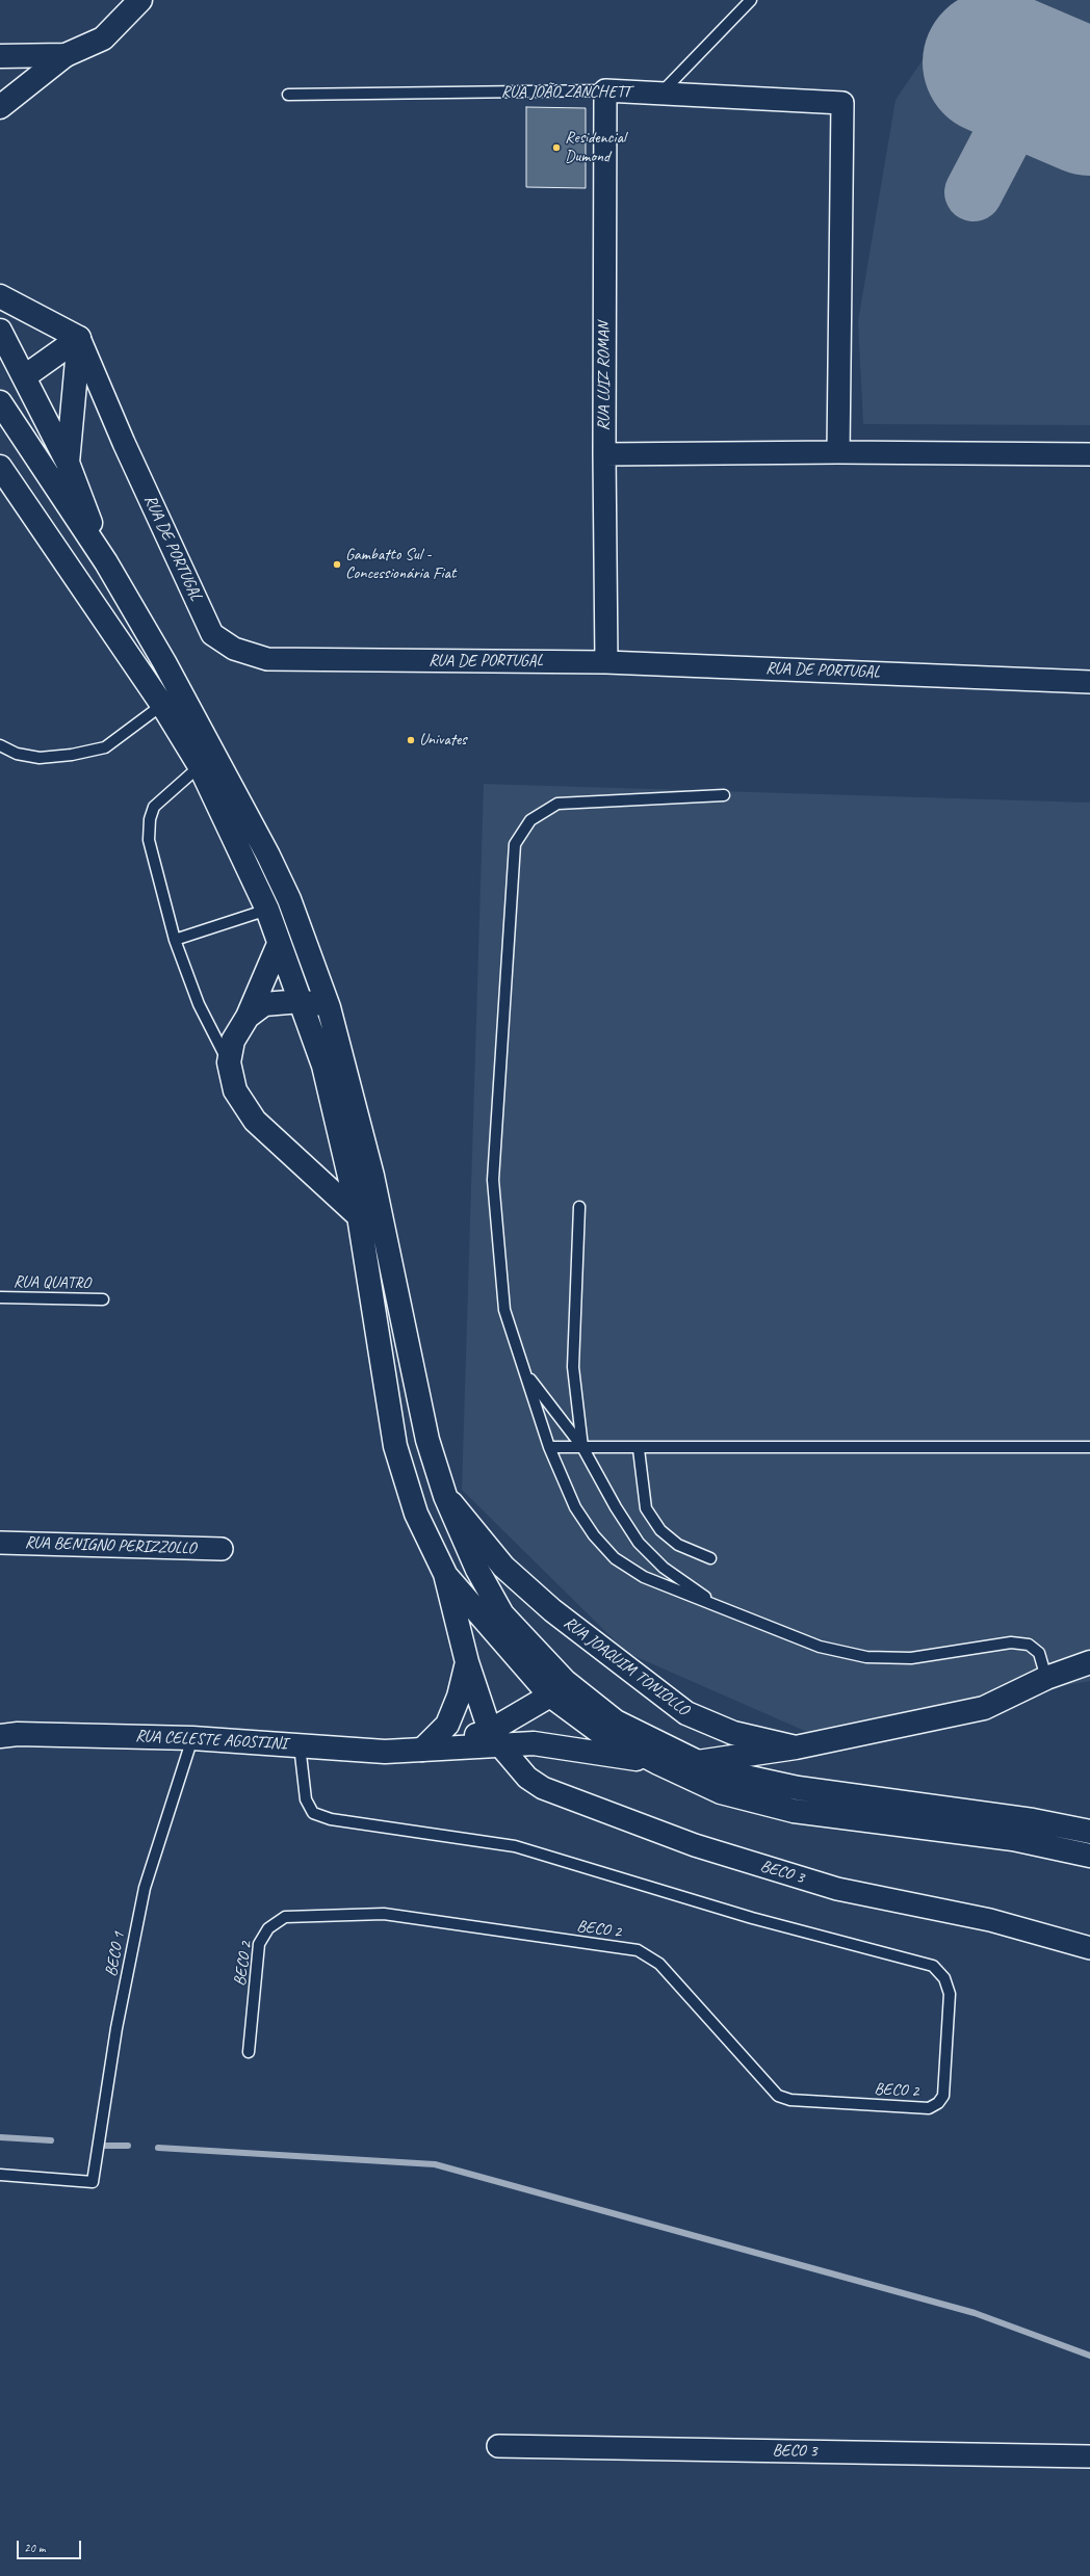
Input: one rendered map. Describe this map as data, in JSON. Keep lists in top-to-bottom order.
{
  "streets": {
    "main road": ["RUA JOAQUIM TONIOLLO", "RUA CELESTE AGOSTINI"],
    "street": [
      "RUA JOÃO ZANCHETT",
      "RUA LUIZ ROMAN",
      "RUA DE PORTUGAL",
      "RUA BENIGNO PERIZZOLLO",
      "BECO 3"
    ],
    "lane": ["RUA QUATRO", "BECO 2", "BECO 1"]
  },
  "crossings": [
    ["RUA JOÃO ZANCHETT", "RUA LUIZ ROMAN"],
    ["RUA LUIZ ROMAN", "RUA DE PORTUGAL"],
    ["RUA CELESTE AGOSTINI", "BECO 3"],
    ["RUA CELESTE AGOSTINI", "BECO 2"],
    ["RUA CELESTE AGOSTINI", "BECO 1"]
  ],
  "places": ["Residencial Dumond", "Gambatto Sul - Concessionária Fiat", "Univates"],
  "scale_bar": "20 m"
}
